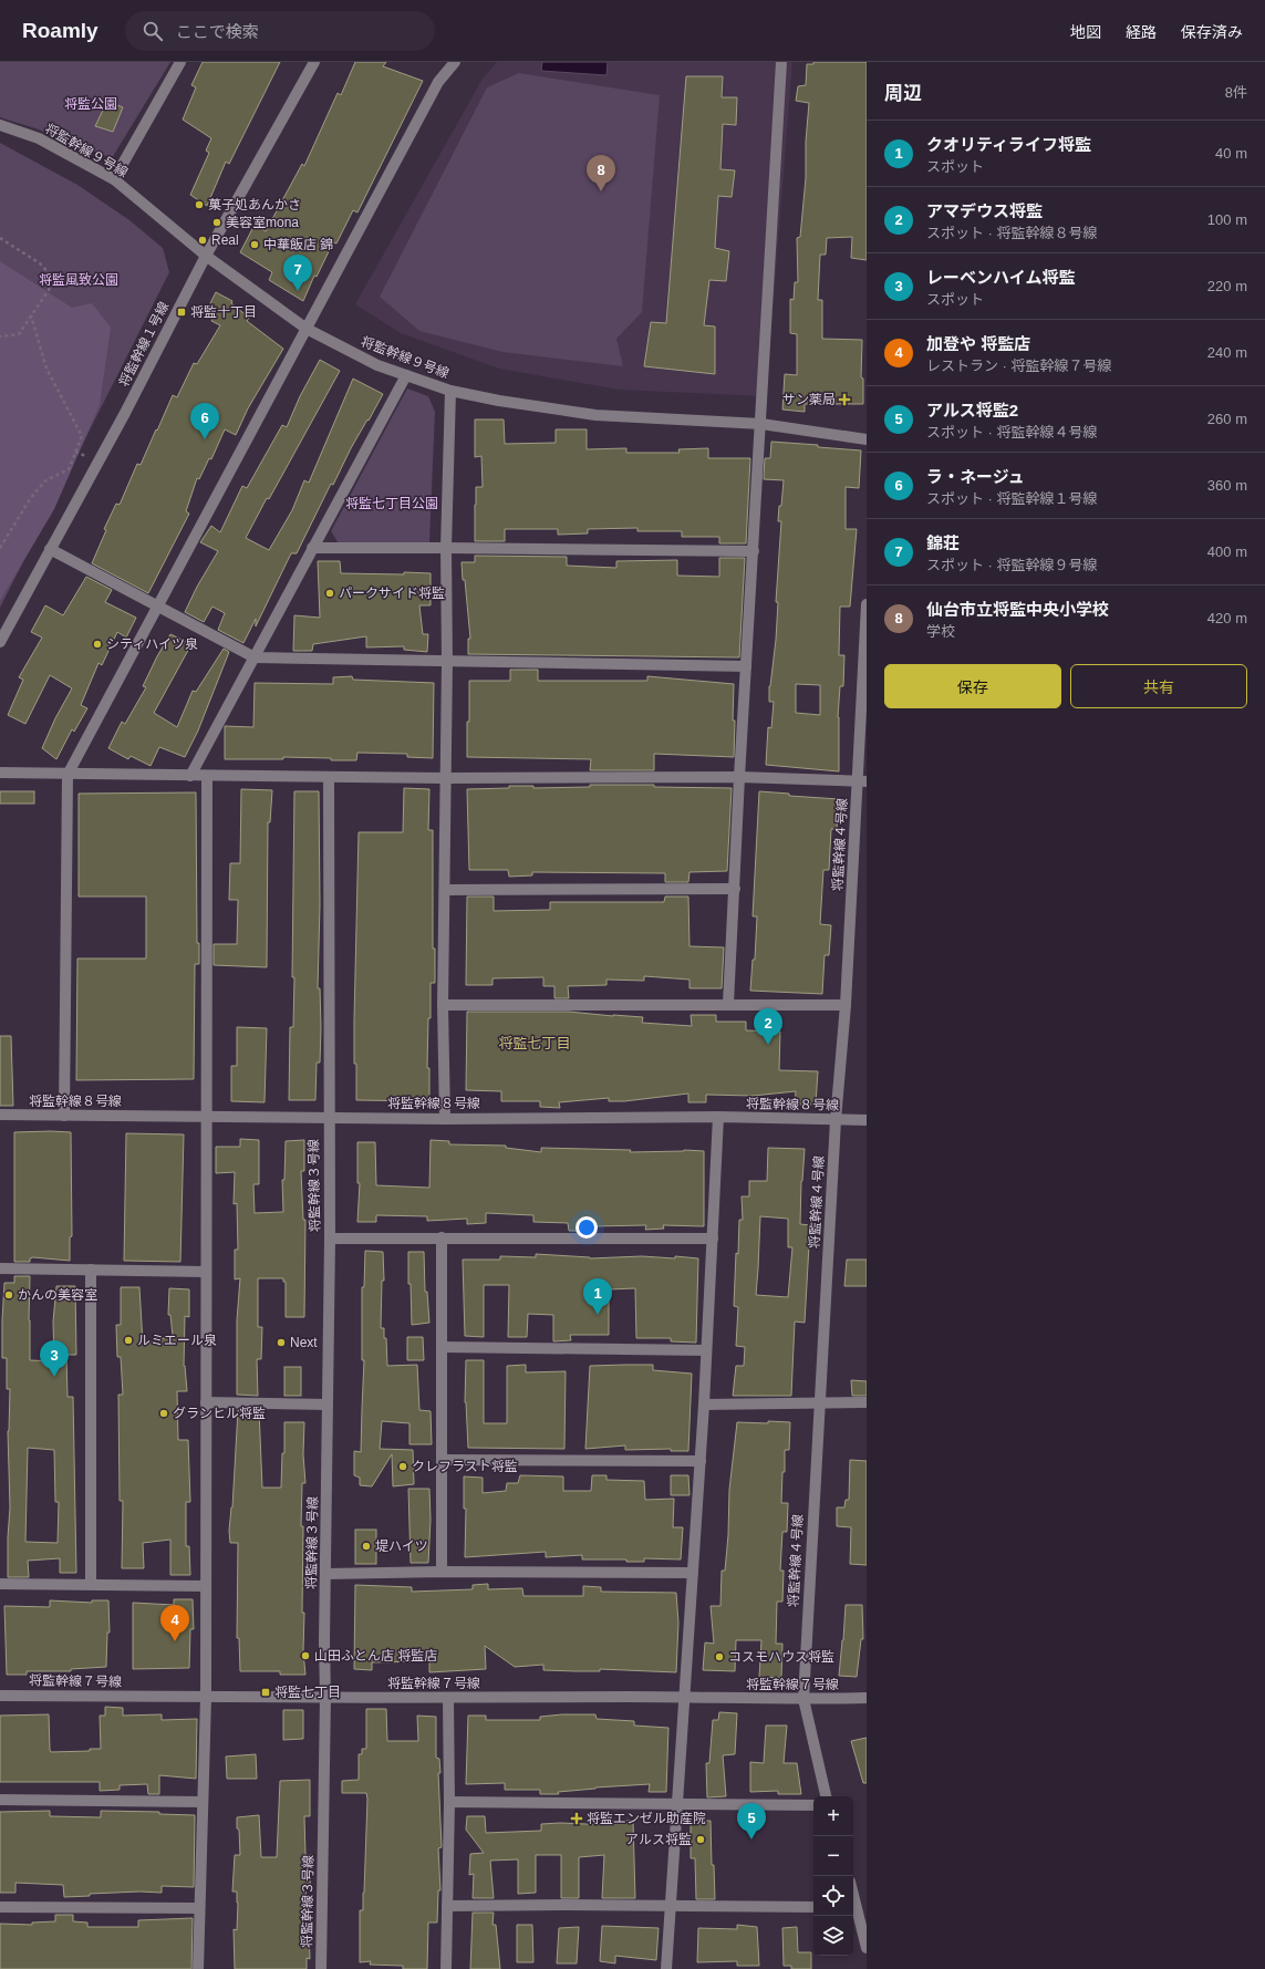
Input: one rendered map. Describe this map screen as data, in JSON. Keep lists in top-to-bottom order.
{
  "streets": {
    "street": [
      "将監幹線９号線",
      "将監幹線１号線",
      "将監幹線４号線",
      "将監幹線８号線",
      "将監幹線３号線",
      "将監幹線７号線"
    ]
  },
  "crossings": [
    ["将監幹線９号線", "将監幹線１号線"],
    ["将監幹線４号線", "将監幹線８号線"],
    ["将監幹線４号線", "将監幹線７号線"],
    ["将監幹線８号線", "将監幹線３号線"],
    ["将監幹線３号線", "将監幹線７号線"]
  ],
  "districts": ["将監七丁目"],
  "parks": ["将監公園", "将監風致公園", "将監七丁目公園"],
  "places": {
    "other": [
      "菓子処あんかさ",
      "美容室mona",
      "Real",
      "中華飯店 錦",
      "パークサイド将監",
      "シティハイツ泉",
      "かんの美容室",
      "ルミエール泉",
      "Next",
      "グランヒル将監",
      "クレフラスト将監",
      "堤ハイツ",
      "山田ふとん店 将監店",
      "コスモハウス将監",
      "アルス将監"
    ],
    "transit": ["将監十丁目", "将監七丁目"],
    "health": ["サン薬局", "将監エンゼル助産院"]
  },
  "page": {
    "header": "Roamly",
    "search": "ここで検索",
    "nav": ["地図", "経路", "保存済み"],
    "heading": ["周辺", "8件"],
    "list": [
      {
        "mark": "1",
        "name": "クオリティライフ将監",
        "note": "スポット",
        "value": "40 m"
      },
      {
        "mark": "2",
        "name": "アマデウス将監",
        "note": "スポット · 将監幹線８号線",
        "value": "100 m"
      },
      {
        "mark": "3",
        "name": "レーベンハイム将監",
        "note": "スポット",
        "value": "220 m"
      },
      {
        "mark": "4",
        "name": "加登や 将監店",
        "note": "レストラン · 将監幹線７号線",
        "value": "240 m"
      },
      {
        "mark": "5",
        "name": "アルス将監2",
        "note": "スポット · 将監幹線４号線",
        "value": "260 m"
      },
      {
        "mark": "6",
        "name": "ラ・ネージュ",
        "note": "スポット · 将監幹線１号線",
        "value": "360 m"
      },
      {
        "mark": "7",
        "name": "錦荘",
        "note": "スポット · 将監幹線９号線",
        "value": "400 m"
      },
      {
        "mark": "8",
        "name": "仙台市立将監中央小学校",
        "note": "学校",
        "value": "420 m"
      }
    ],
    "pins": [
      "8",
      "7",
      "6",
      "2",
      "1",
      "3",
      "4",
      "5"
    ],
    "buttons": ["保存", "共有"],
    "map_buttons": ["+", "−"]
  }
}
